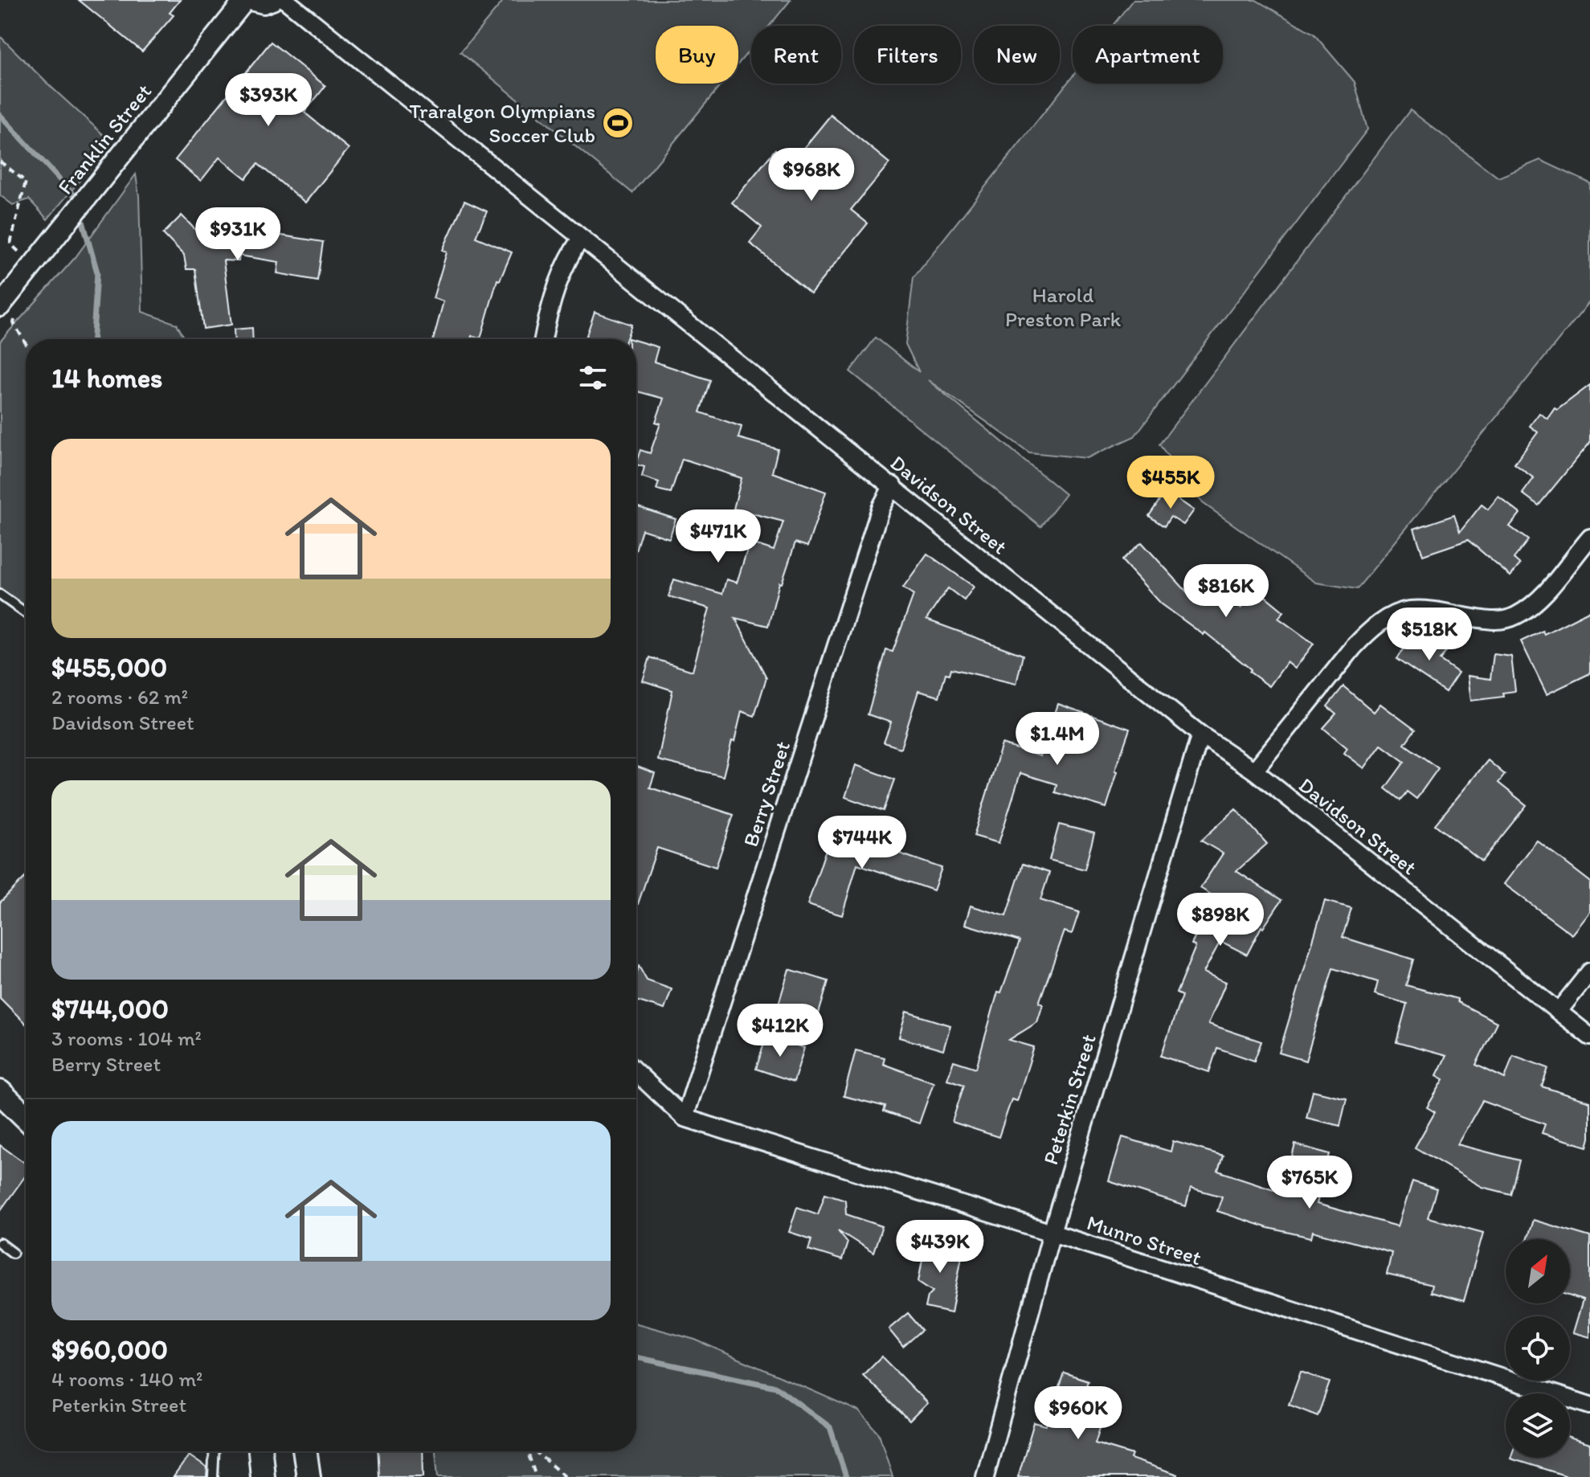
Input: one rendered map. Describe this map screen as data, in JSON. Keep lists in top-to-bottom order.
{
  "streets": {
    "street": [
      "Franklin Street",
      "Davidson Street",
      "Berry Street",
      "Peterkin Street",
      "Munro Street"
    ]
  },
  "crossings": [
    ["Davidson Street", "Berry Street"],
    ["Davidson Street", "Peterkin Street"],
    ["Berry Street", "Munro Street"],
    ["Peterkin Street", "Munro Street"]
  ],
  "parks": ["Harold Preston Park"],
  "places": {
    "sports": ["Traralgon Olympians Soccer Club"]
  },
  "north": "top right",
  "page": {
    "chip": [
      "Buy",
      "Rent",
      "Filters",
      "New",
      "Apartment"
    ],
    "price": [
      "$393K",
      "$968K",
      "$931K",
      "$455K",
      "$471K",
      "$816K",
      "$518K",
      "$1.4M",
      "$744K",
      "$898K",
      "$412K",
      "$765K",
      "$439K",
      "$960K"
    ],
    "heading": "14 homes",
    "list": [
      {
        "name": "$455,000",
        "note": "2 rooms · 62 m² · Davidson Street"
      },
      {
        "name": "$744,000",
        "note": "3 rooms · 104 m² · Berry Street"
      },
      {
        "name": "$960,000",
        "note": "4 rooms · 140 m² · Peterkin Street"
      }
    ]
  }
}
